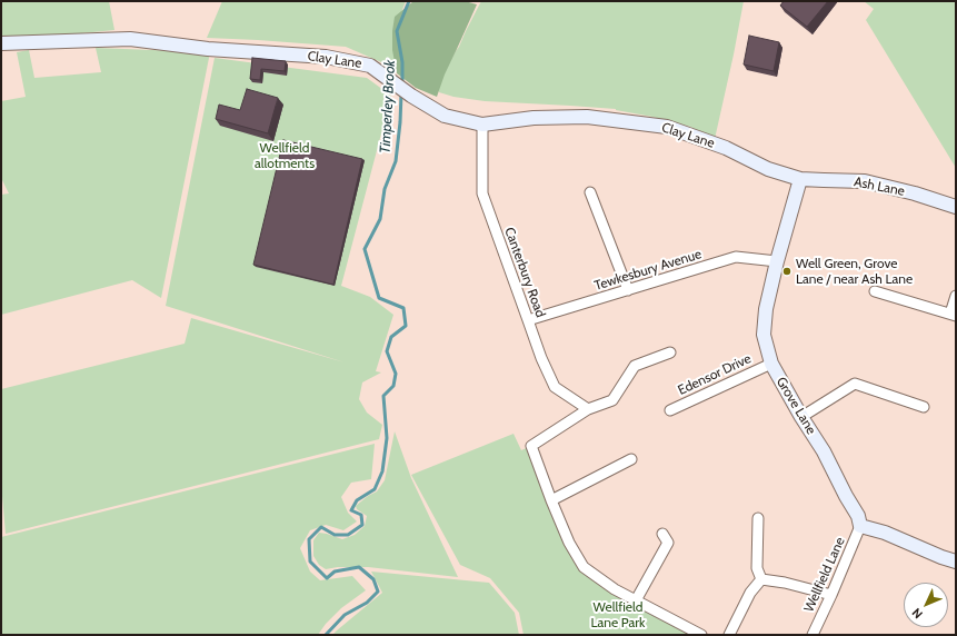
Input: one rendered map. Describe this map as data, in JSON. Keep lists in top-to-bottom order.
{
  "streets": {
    "street": [
      "Clay Lane",
      "Ash Lane",
      "Tewkesbury Avenue",
      "Canterbury Road",
      "Edensor Drive",
      "Grove Lane",
      "Wellfield Lane"
    ]
  },
  "crossings": [
    ["Clay Lane", "Ash Lane"],
    ["Clay Lane", "Canterbury Road"],
    ["Clay Lane", "Grove Lane"],
    ["Ash Lane", "Grove Lane"],
    ["Tewkesbury Avenue", "Canterbury Road"],
    ["Tewkesbury Avenue", "Grove Lane"],
    ["Edensor Drive", "Grove Lane"],
    ["Grove Lane", "Wellfield Lane"]
  ],
  "water": ["Timperley Brook"],
  "parks": ["Wellfield allotments", "Wellfield Lane Park"],
  "places": ["Well Green, Grove Lane / near Ash Lane"],
  "north": "bottom left"
}
